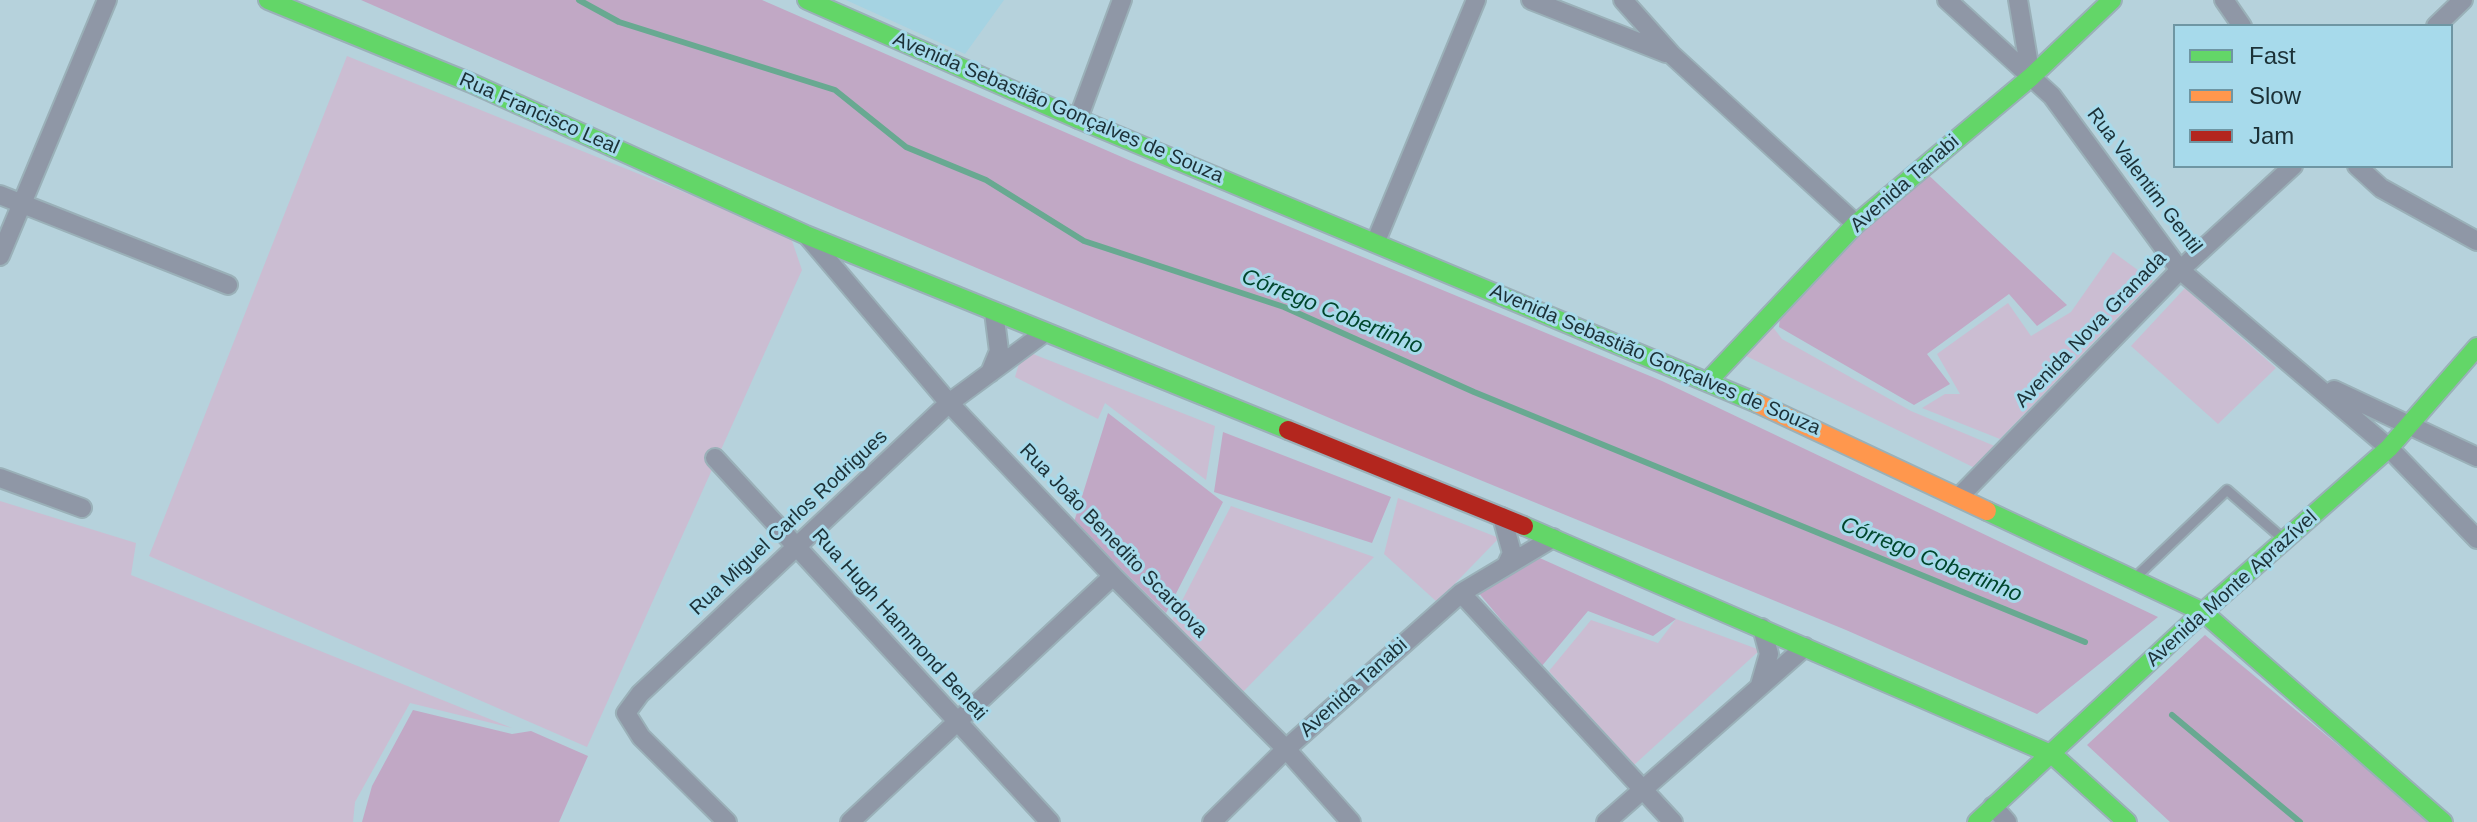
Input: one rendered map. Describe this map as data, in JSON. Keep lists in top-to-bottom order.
{
  "streets": {
    "main road": [
      "Avenida Sebastião Gonçalves de Souza",
      "Rua Francisco Leal",
      "Avenida Tanabi",
      "Avenida Monte Aprazível"
    ],
    "street": [
      "Rua Valentim Gentil",
      "Avenida Nova Granada",
      "Rua Miguel Carlos Rodrigues",
      "Rua João Benedito Scardova",
      "Rua Hugh Hammond Beneti"
    ]
  },
  "crossings": [
    ["Avenida Sebastião Gonçalves de Souza", "Avenida Tanabi"],
    ["Avenida Sebastião Gonçalves de Souza", "Avenida Nova Granada"],
    ["Avenida Sebastião Gonçalves de Souza", "Avenida Monte Aprazível"],
    ["Rua Francisco Leal", "Rua João Benedito Scardova"],
    ["Rua Valentim Gentil", "Avenida Tanabi"],
    ["Rua Valentim Gentil", "Avenida Nova Granada"],
    ["Rua Valentim Gentil", "Avenida Monte Aprazível"],
    ["Avenida Tanabi", "Rua João Benedito Scardova"],
    ["Rua Miguel Carlos Rodrigues", "Rua João Benedito Scardova"],
    ["Rua Miguel Carlos Rodrigues", "Rua Hugh Hammond Beneti"]
  ],
  "water": ["Córrego Cobertinho"],
  "legend": ["Fast", "Slow", "Jam"]
}
